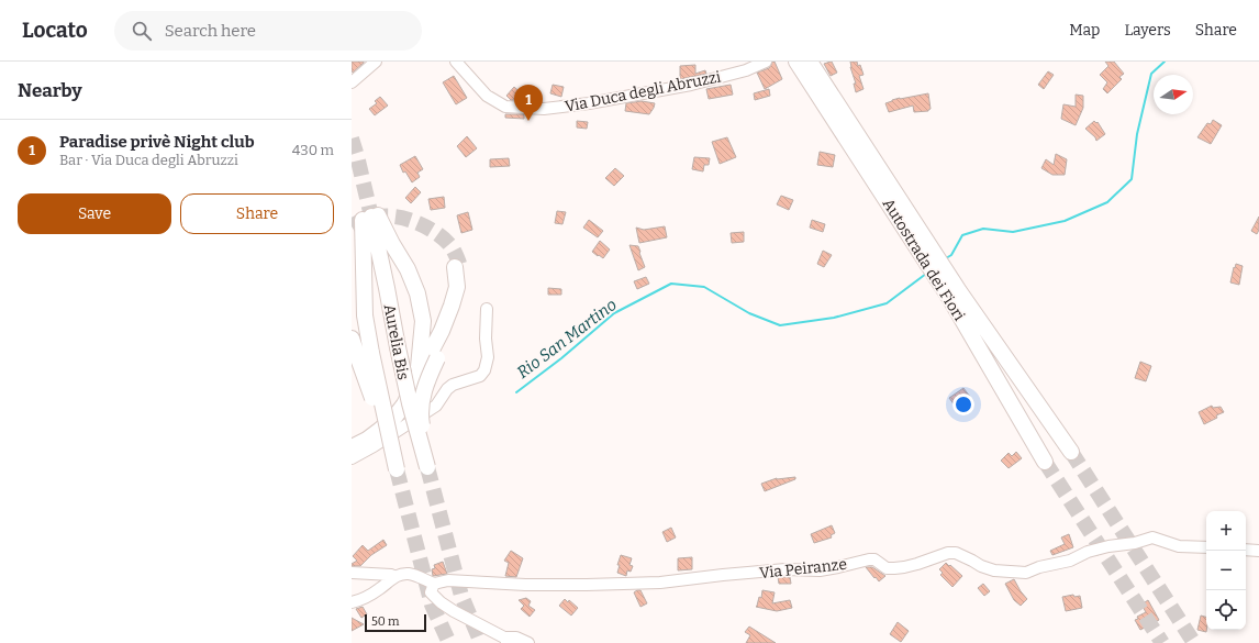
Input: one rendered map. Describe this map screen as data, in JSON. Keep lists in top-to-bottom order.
{
  "streets": {
    "highway": ["Autostrada dei Fiori", "Aurelia Bis"],
    "street": ["Via Duca degli Abruzzi", "Via Peiranze"]
  },
  "water": ["Rio San Martino"],
  "scale_bar": "50 m",
  "north": "right",
  "page": {
    "header": "Locato",
    "search": "Search here",
    "nav": ["Map", "Layers", "Share"],
    "heading": "Nearby",
    "pins": "1",
    "list": [
      {
        "mark": "1",
        "name": "Paradise privè Night club",
        "note": "Bar · Via Duca degli Abruzzi",
        "value": "430 m"
      }
    ],
    "buttons": ["Save", "Share"],
    "map_buttons": ["+", "−"],
    "scale": "50 m"
  }
}
